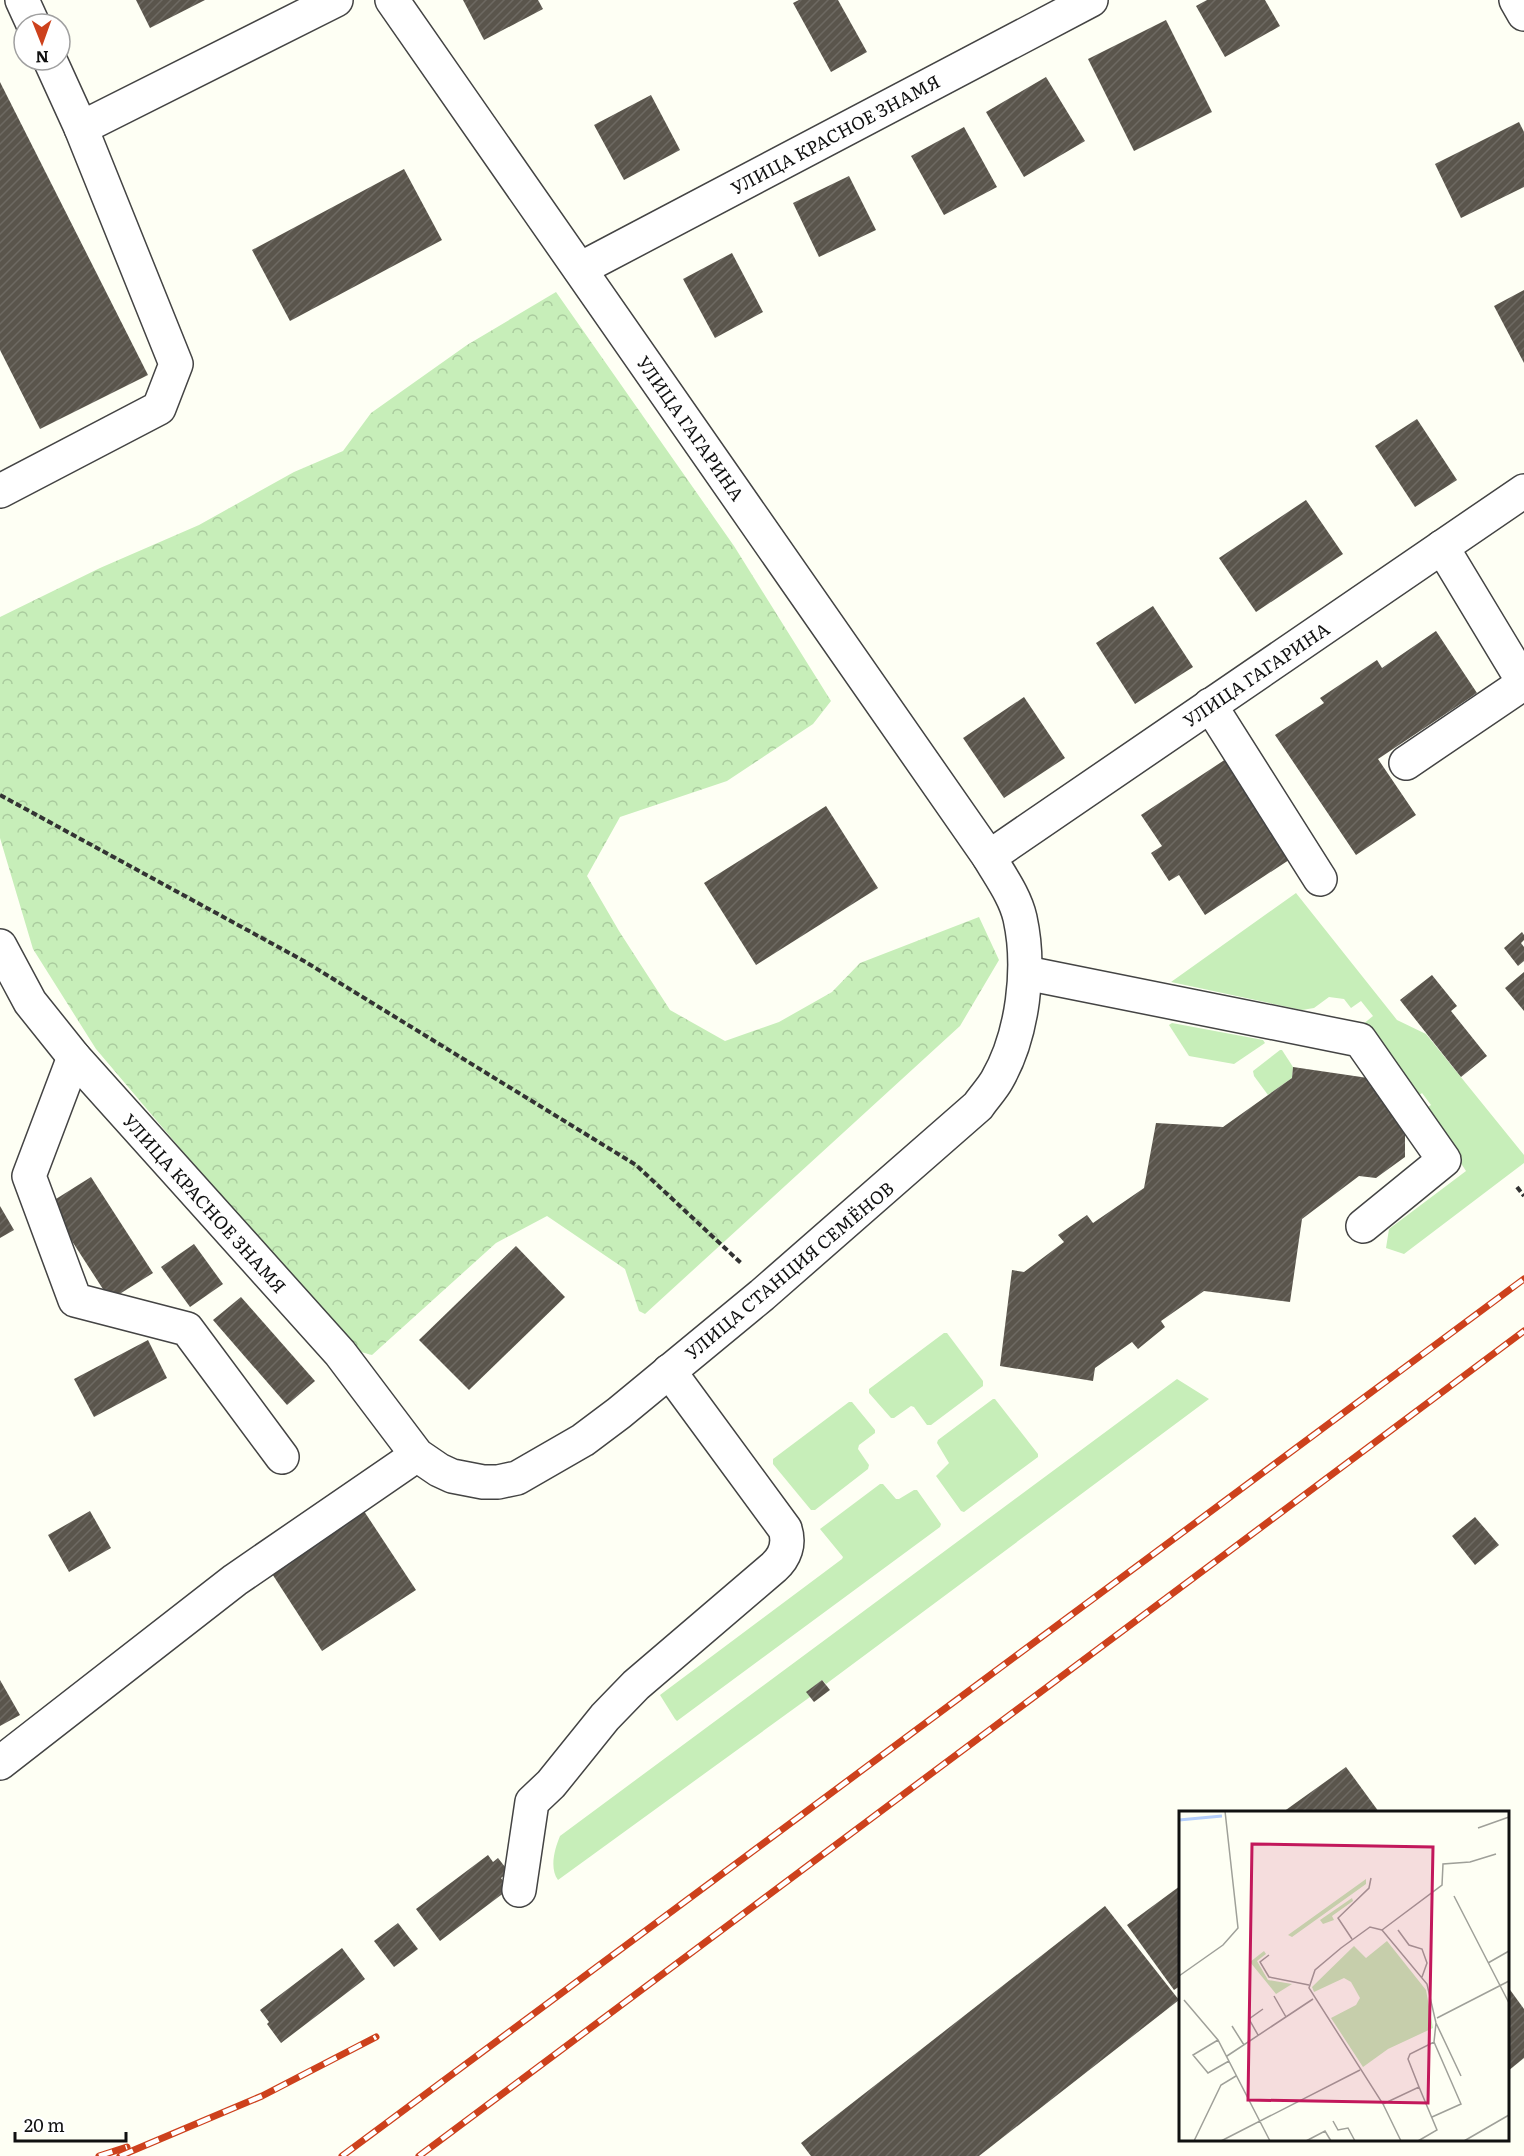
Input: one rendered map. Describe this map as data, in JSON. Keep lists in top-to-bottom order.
{
  "streets": {
    "street": ["УЛИЦА КРАСНОЕ ЗНАМЯ", "УЛИЦА ГАГАРИНА", "УЛИЦА СТАНЦИЯ СЕМЁНОВ"]
  },
  "crossings": [
    ["УЛИЦА КРАСНОЕ ЗНАМЯ", "УЛИЦА ГАГАРИНА"],
    ["УЛИЦА КРАСНОЕ ЗНАМЯ", "УЛИЦА СТАНЦИЯ СЕМЁНОВ"],
    ["УЛИЦА ГАГАРИНА", "УЛИЦА СТАНЦИЯ СЕМЁНОВ"]
  ],
  "scale_bar": "20 m",
  "north": "bottom"
}
